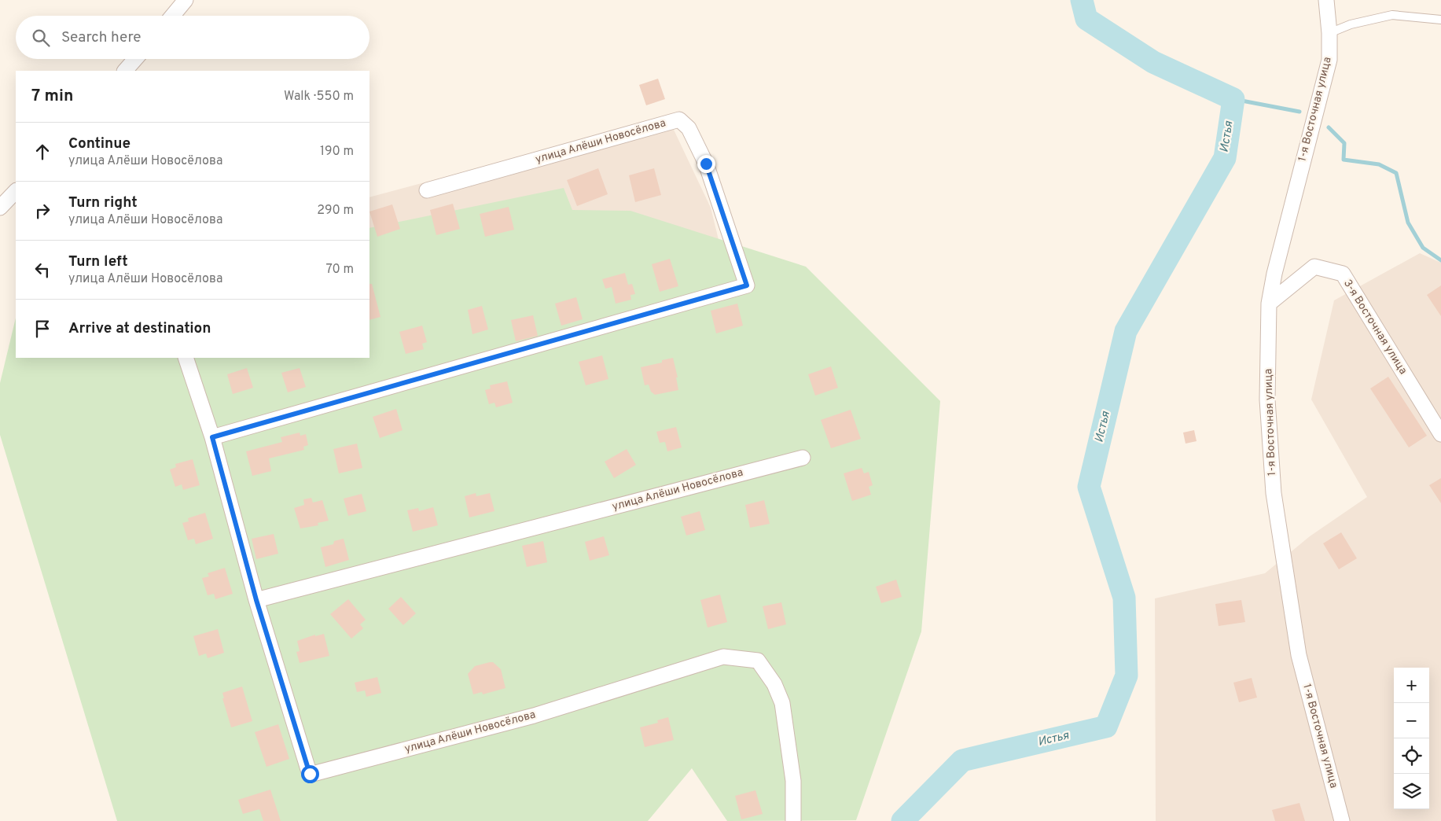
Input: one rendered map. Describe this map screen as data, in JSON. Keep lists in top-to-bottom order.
{
  "streets": {
    "street": ["1-я Восточная улица", "улица Алёши Новосёлова", "3-я Восточная улица"]
  },
  "crossings": [
    ["1-я Восточная улица", "3-я Восточная улица"]
  ],
  "water": ["Истья"],
  "page": {
    "search": "Search here",
    "heading": ["7 min", "Walk · 550 m"],
    "list": [
      ["Continue", "улица Алёши Новосёлова", "190 m"],
      ["Turn right", "улица Алёши Новосёлова", "290 m"],
      ["Turn left", "улица Алёши Новосёлова", "70 m"],
      "Arrive at destination"
    ],
    "map_buttons": ["+", "−"]
  }
}
